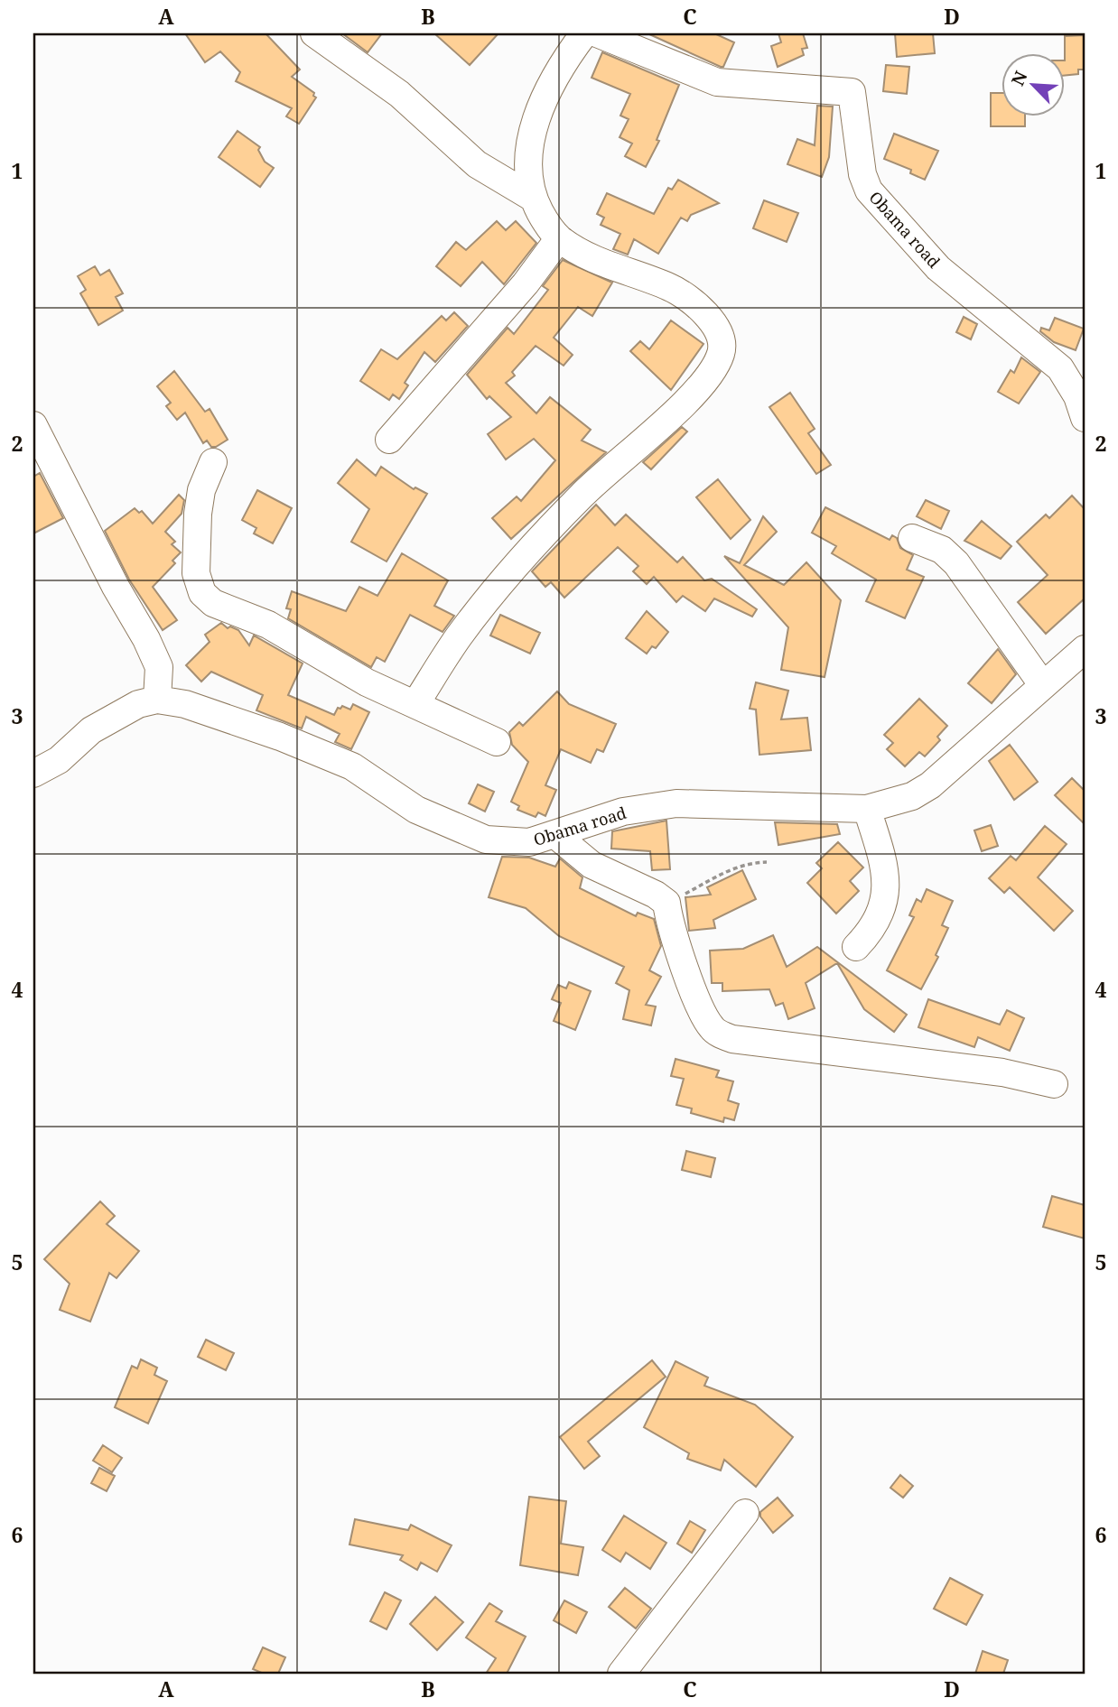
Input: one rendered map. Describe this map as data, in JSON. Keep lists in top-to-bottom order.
{
  "streets": {
    "street": ["Obama road"]
  },
  "north": "top left",
  "grid": {
    "columns": [
      "A",
      "B",
      "C",
      "D"
    ],
    "rows": [
      "1",
      "2",
      "3",
      "4",
      "5",
      "6"
    ]
  }
}
